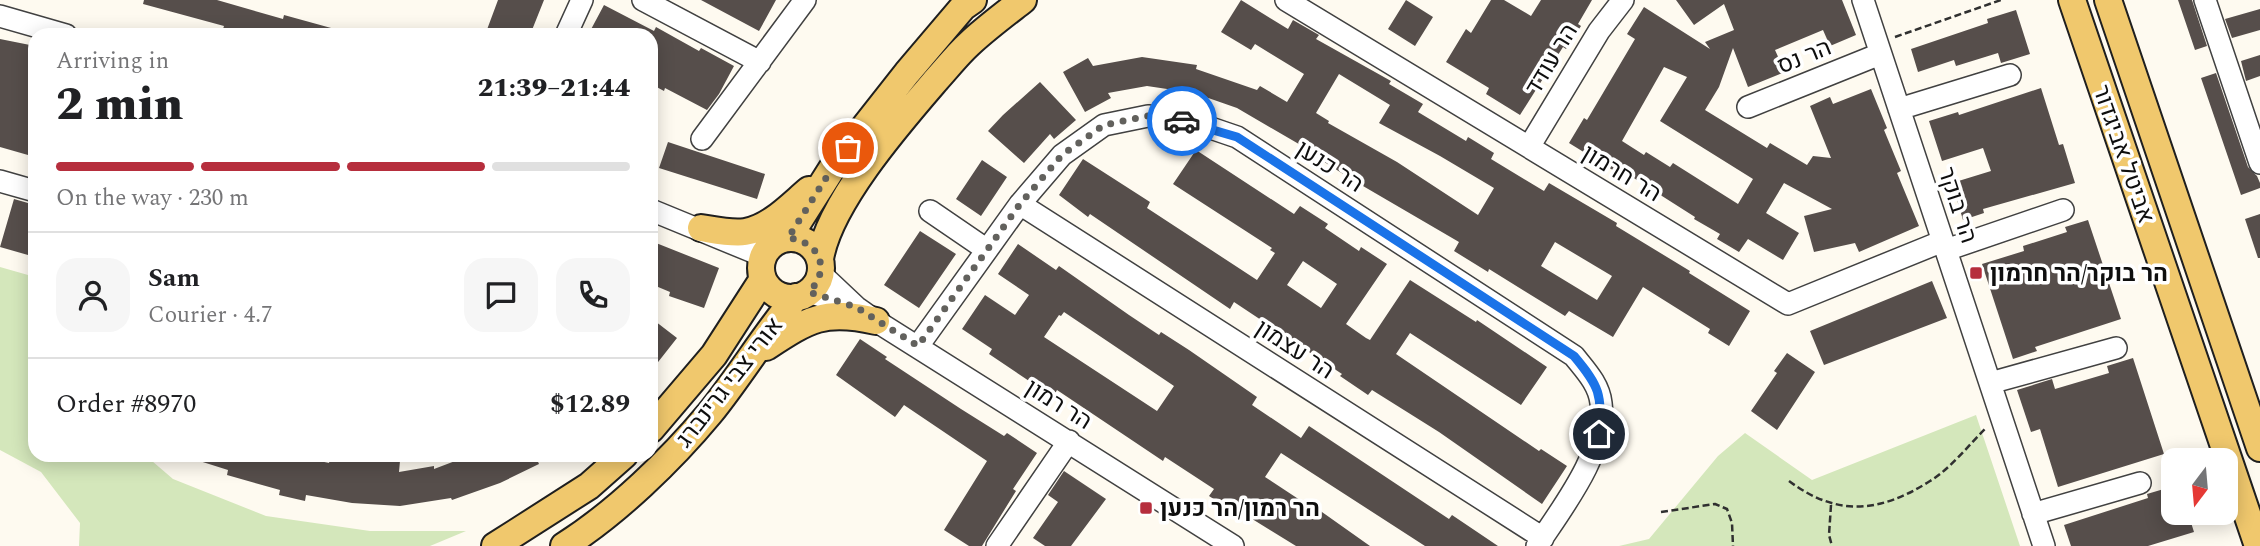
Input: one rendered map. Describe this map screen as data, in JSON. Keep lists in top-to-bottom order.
{
  "streets": {
    "main road": ["אביטל אביגדור", "אורי צבי גרינברג"],
    "street": [
      "הר נס",
      "הר עודד",
      "הר כנען",
      "הר חרמון",
      "הר בוקר",
      "הר עצמון",
      "הר רמון"
    ]
  },
  "crossings": [
    ["הר נס", "הר בוקר"],
    ["הר עודד", "הר חרמון"],
    ["הר כנען", "הר עצמון"],
    ["הר כנען", "הר רמון"],
    ["הר חרמון", "הר בוקר"],
    ["אורי צבי גרינברג", "הר רמון"]
  ],
  "places": {
    "transit": ["הר בוקר/הר חרמון", "הר רמון/הר כנען"]
  },
  "north": "bottom",
  "page": {
    "heading": ["2 min", "Arriving in", "21:39–21:44"],
    "panel": [
      "Sam",
      "Courier · 4.7",
      "Order #8970",
      "$12.89"
    ],
    "bar": "On the way · 230 m"
  }
}
